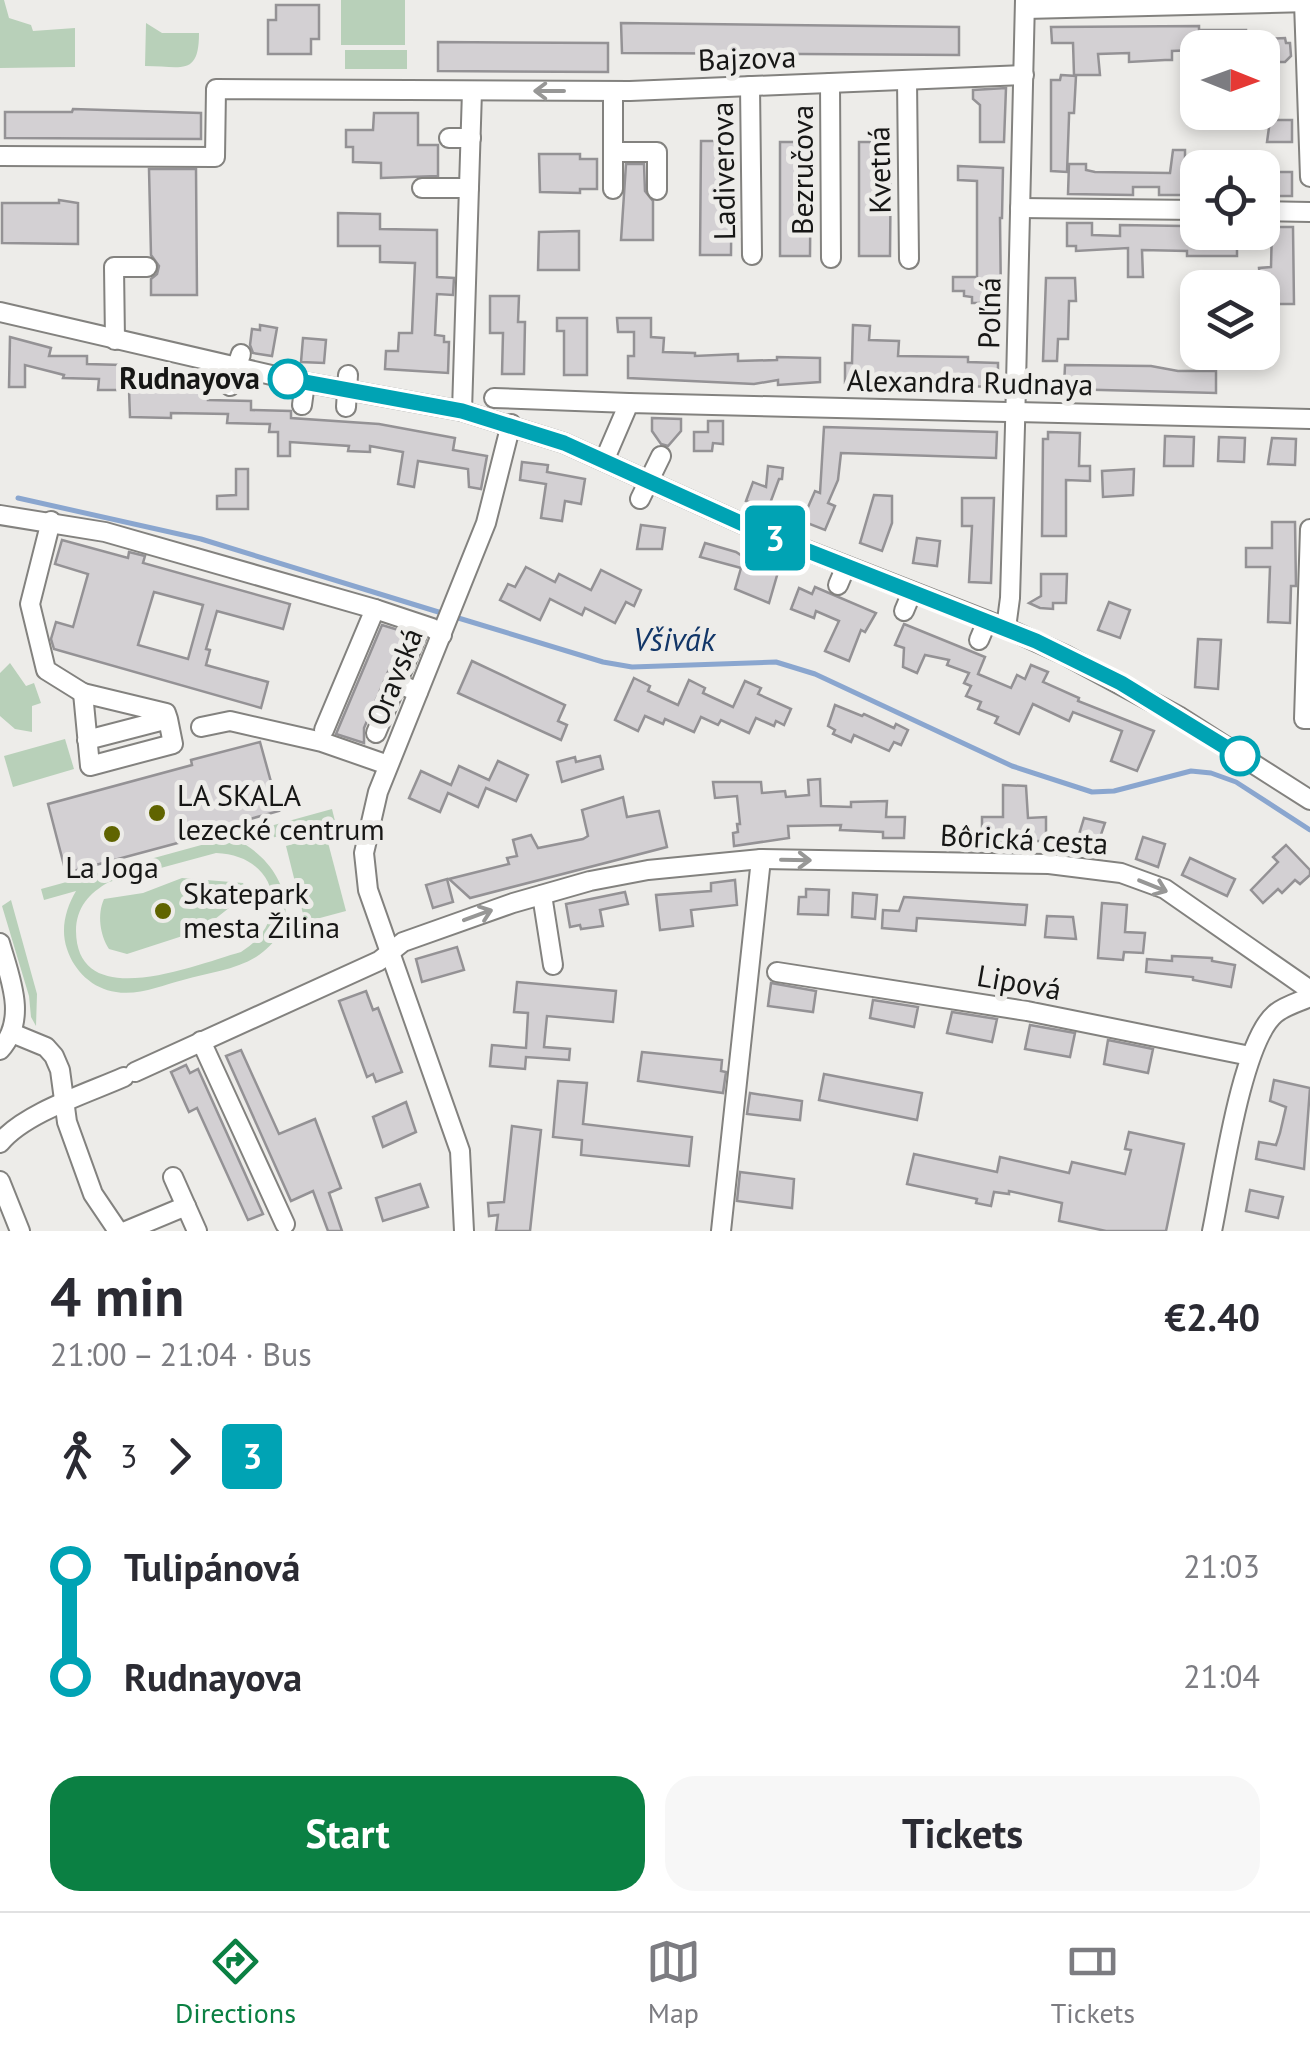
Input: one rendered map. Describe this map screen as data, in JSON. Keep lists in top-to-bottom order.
{
  "streets": {
    "street": [
      "Bajzova",
      "Bezručova",
      "Kvetná",
      "Ladiverova",
      "Poľná",
      "Alexandra Rudnaya",
      "Oravská",
      "Bôrická cesta",
      "Lipová"
    ]
  },
  "crossings": [
    ["Bajzova", "Bezručova"],
    ["Bajzova", "Kvetná"],
    ["Bajzova", "Ladiverova"],
    ["Bajzova", "Poľná"],
    ["Poľná", "Alexandra Rudnaya"],
    ["Oravská", "Bôrická cesta"]
  ],
  "one_way": ["Bôrická cesta"],
  "water": ["Všivák"],
  "places": [
    "Rudnayova",
    "LA SKALA lezecké centrum",
    "La Joga",
    "Skatepark mesta Žilina"
  ],
  "lines": ["bus line 3"],
  "north": "right",
  "page": {
    "on_map": "3",
    "heading": ["4 min", "21:00 – 21:04 · Bus", "€2.40"],
    "legs": ["3", "3"],
    "list": [
      {
        "name": "Tulipánová",
        "value": "21:03"
      },
      {
        "name": "Rudnayova",
        "value": "21:04"
      }
    ],
    "buttons": ["Start", "Tickets"],
    "tabs": ["Directions", "Map", "Tickets"]
  }
}
